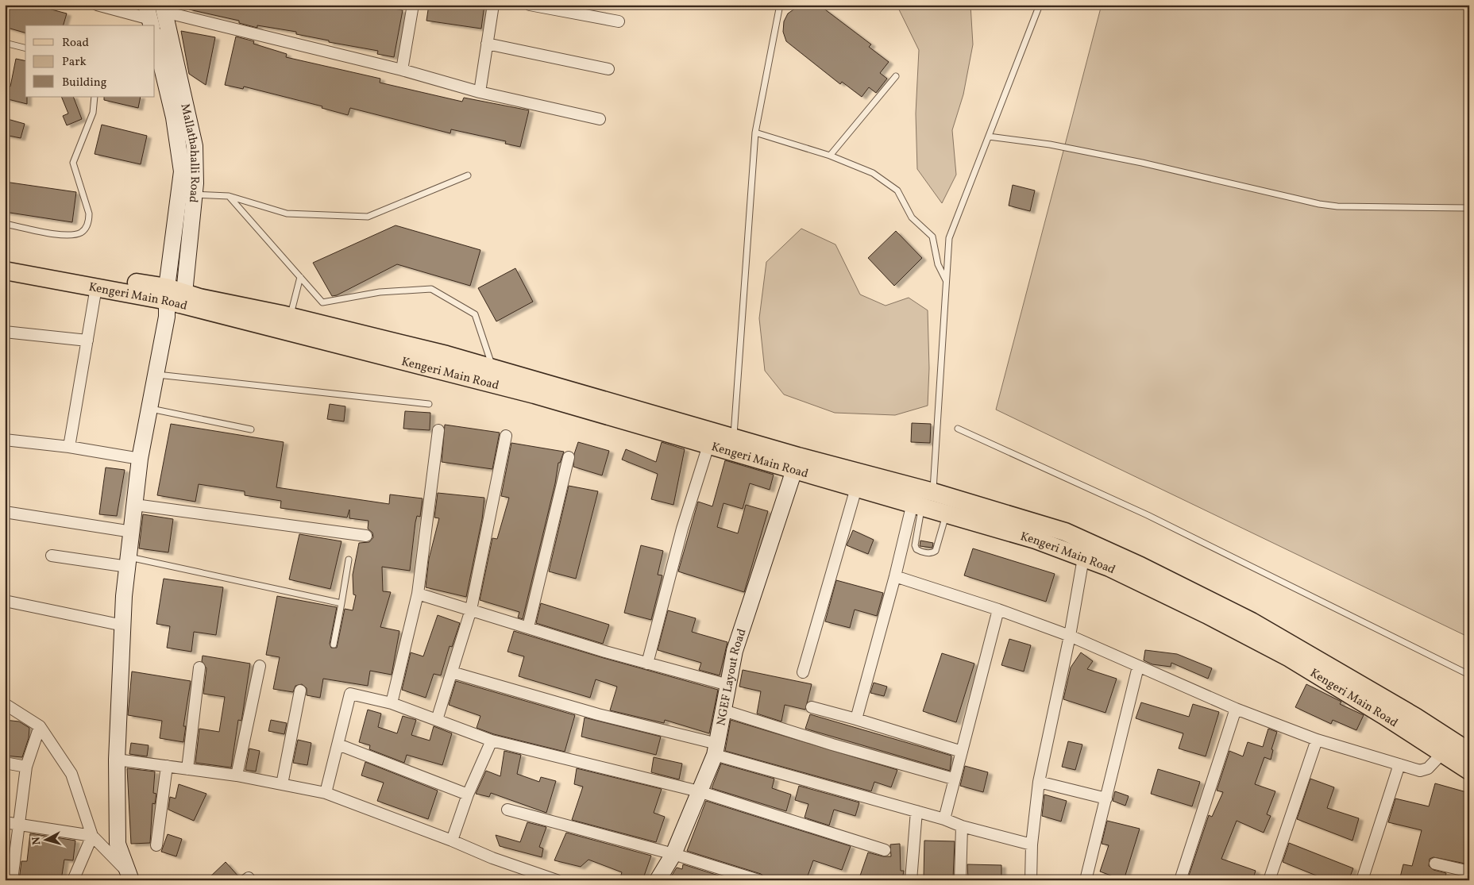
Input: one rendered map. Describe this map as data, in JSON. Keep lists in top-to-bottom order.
{
  "streets": {
    "main road": ["Kengeri Main Road"],
    "street": ["Mallathahalli Road", "NGEF Layout Road"]
  },
  "crossings": [
    ["Mallathahalli Road", "Kengeri Main Road"],
    ["Kengeri Main Road", "NGEF Layout Road"]
  ],
  "legend": ["Road", "Park", "Building"],
  "north": "left"
}
